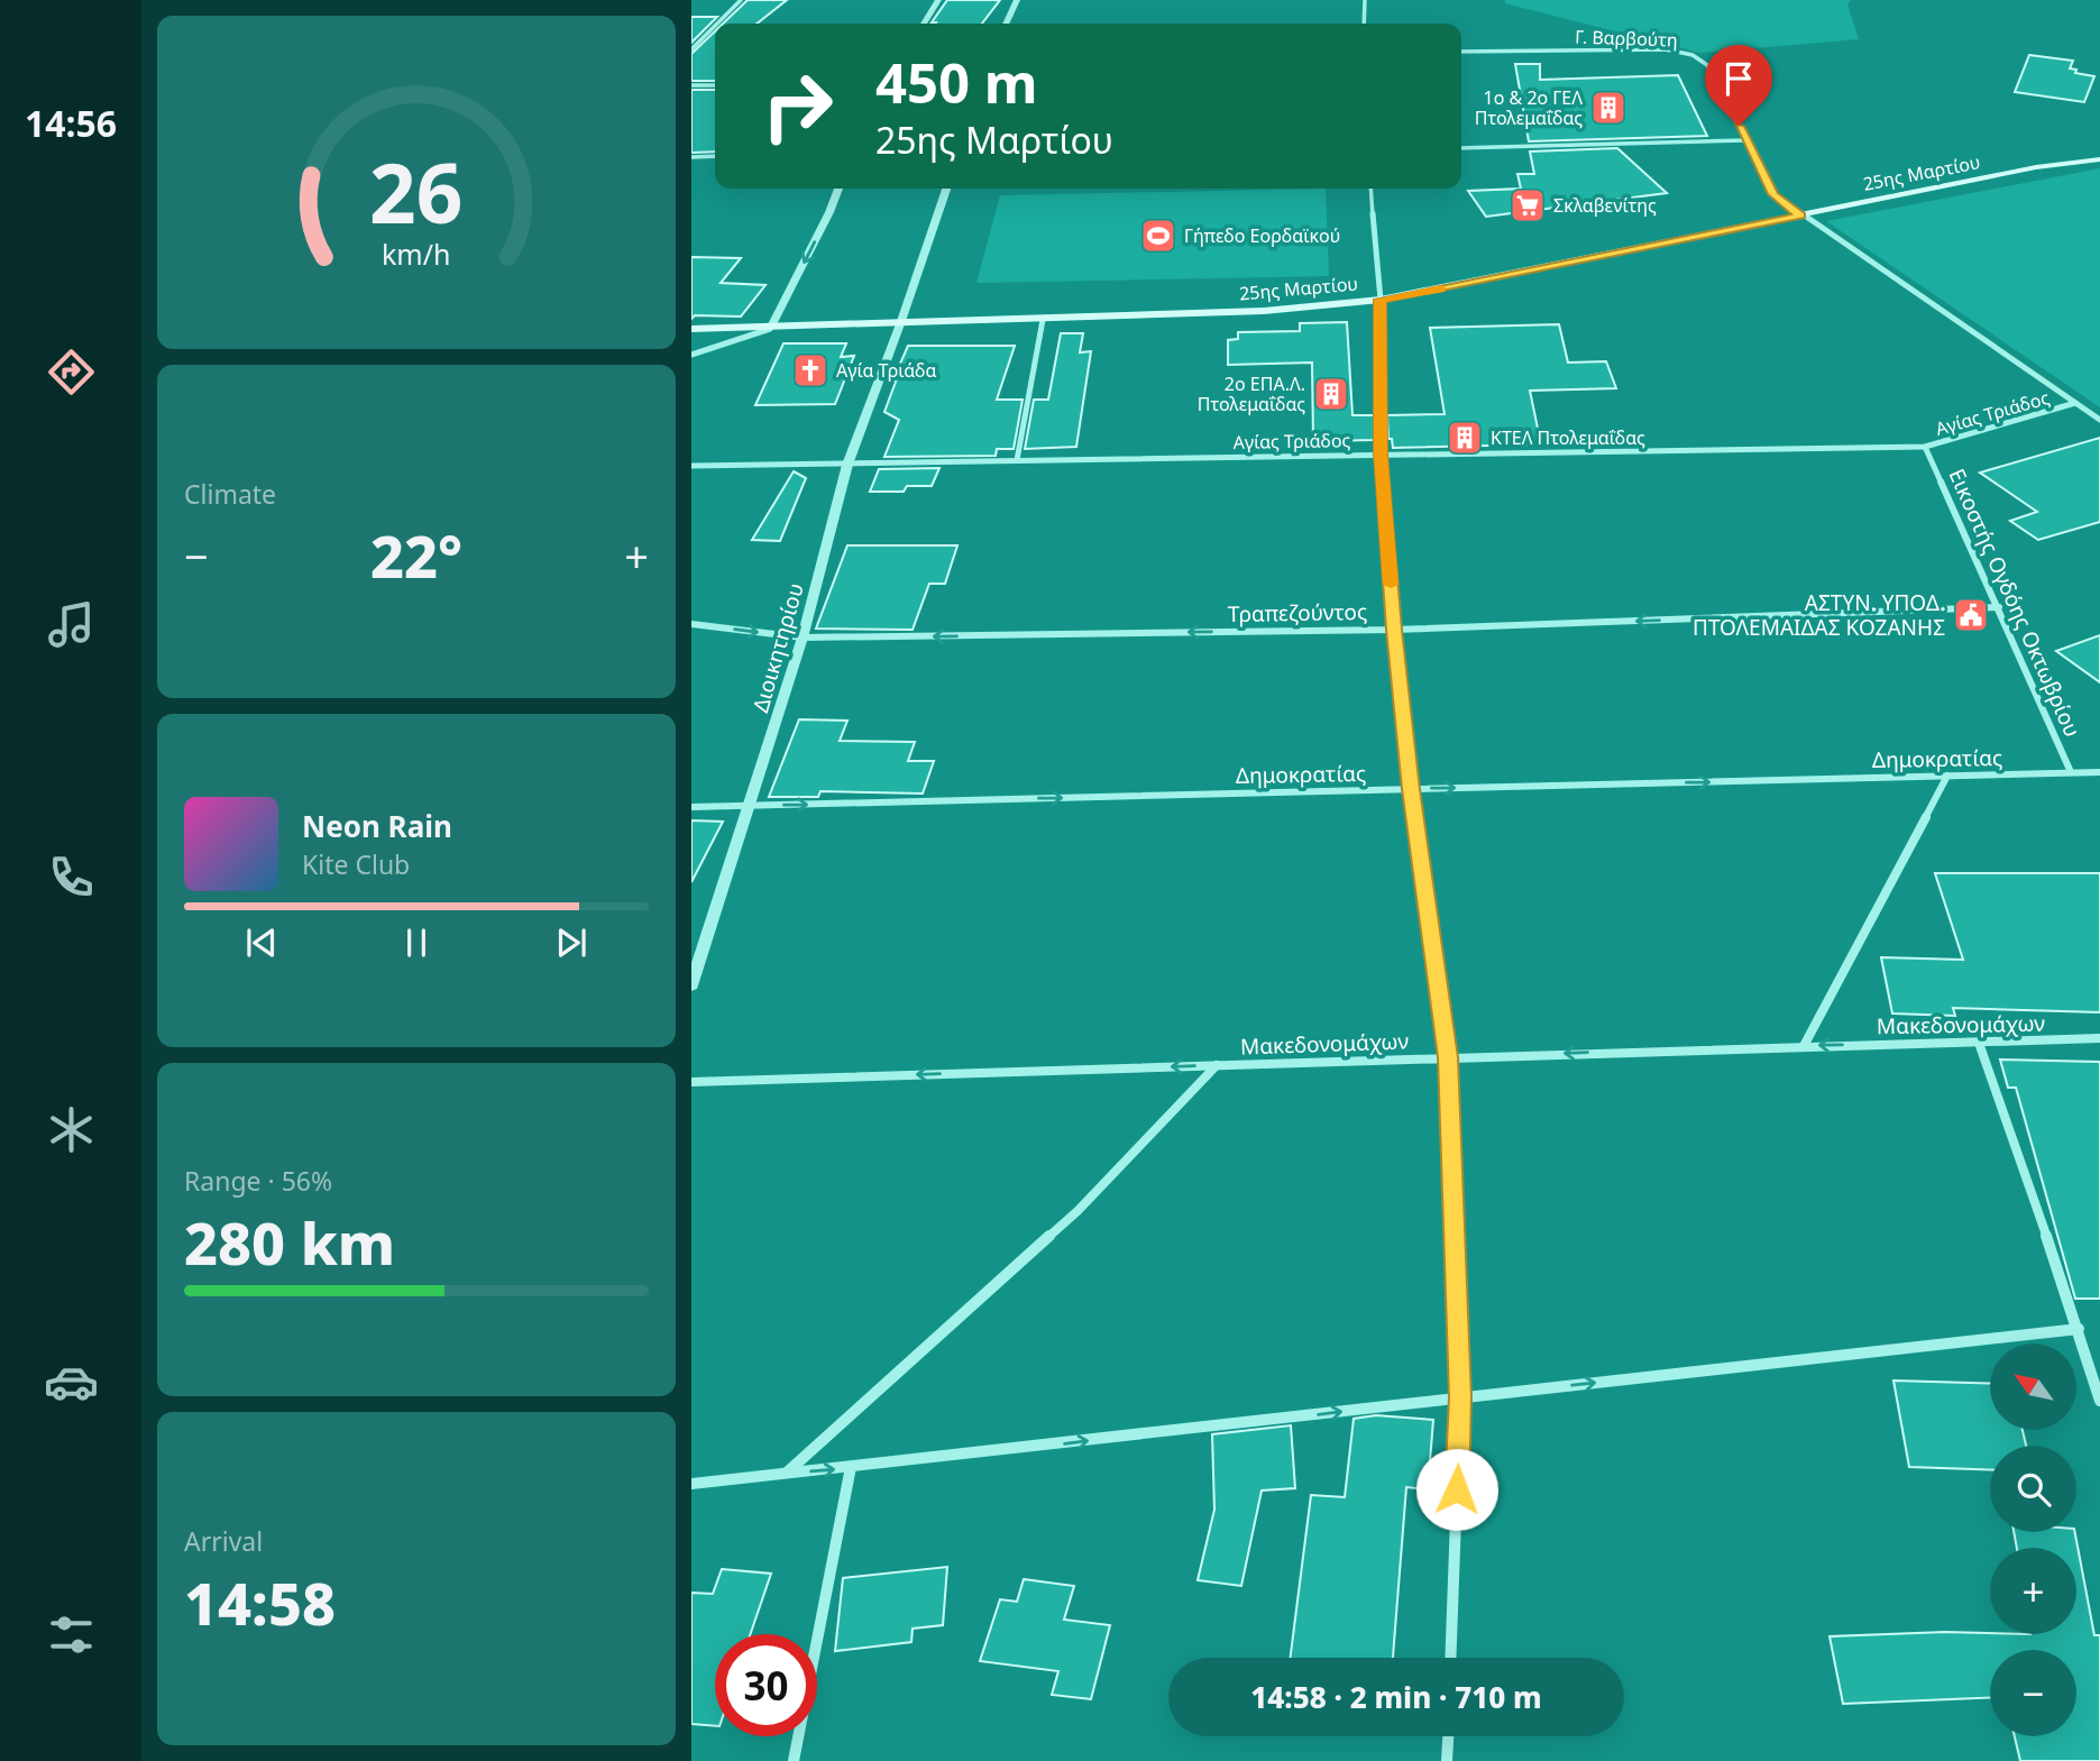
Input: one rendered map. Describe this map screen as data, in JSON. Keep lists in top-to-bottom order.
{
  "streets": {
    "main road": ["25ης Μαρτίου"],
    "street": [
      "Γ. Βαρβούτη",
      "Αγίας Τριάδος",
      "Εικοστής Ογδόης Οκτωβρίου",
      "Τραπεζούντος",
      "Διοικητηρίου",
      "Δημοκρατίας",
      "Μακεδονομάχων"
    ]
  },
  "crossings": [
    ["Γ. Βαρβούτη", "25ης Μαρτίου"],
    ["Γ. Βαρβούτη", "Αγίας Τριάδος"],
    ["25ης Μαρτίου", "Διοικητηρίου"],
    ["Αγίας Τριάδος", "Εικοστής Ογδόης Οκτωβρίου"],
    ["Αγίας Τριάδος", "Διοικητηρίου"],
    ["Εικοστής Ογδόης Οκτωβρίου", "Τραπεζούντος"],
    ["Εικοστής Ογδόης Οκτωβρίου", "Δημοκρατίας"],
    ["Τραπεζούντος", "Διοικητηρίου"],
    ["Διοικητηρίου", "Δημοκρατίας"]
  ],
  "one_way": ["Τραπεζούντος", "Δημοκρατίας", "Μακεδονομάχων"],
  "places": {
    "building": ["1ο & 2ο ΓΕΛ Πτολεμαΐδας", "2ο ΕΠΑ.Λ. Πτολεμαΐδας", "ΚΤΕΛ Πτολεμαΐδας"],
    "supermarket": ["Σκλαβενίτης"],
    "sports": ["Γήπεδο Εορδαϊκού"],
    "church": ["Αγία Τριάδα"],
    "public building": ["ΑΣΤΥΝ. ΥΠΟΔ. ΠΤΟΛΕΜΑΙΔΑΣ ΚΟΖΑΝΗΣ"]
  },
  "north": "top left",
  "page": {
    "tabs": "14:56",
    "turn": ["450 m", "25ης Μαρτίου"],
    "tile": [
      "Climate",
      ["Range · 56%", "280 km"],
      ["Arrival", "14:58"]
    ],
    "heat": ["−", "22°", "+"],
    "song": ["Neon Rain", "Kite Club"],
    "map_buttons": ["+", "−"],
    "limit": "30",
    "trip": "14:58 · 2 min · 710 m",
    "gauge": ["26", "km/h"]
  }
}
